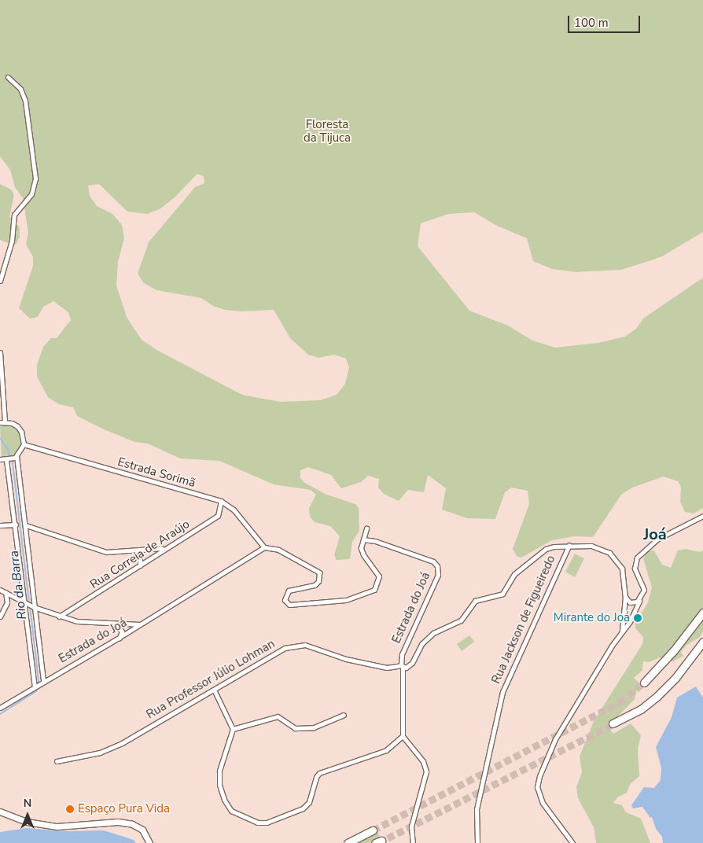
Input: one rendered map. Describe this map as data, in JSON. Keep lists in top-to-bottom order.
{
  "streets": {
    "street": [
      "Estrada Sorimã",
      "Rua Correia de Araújo",
      "Estrada do Joá",
      "Rua Jackson de Figueiredo",
      "Rua Professor Júlio Lohman"
    ]
  },
  "crossings": [
    ["Estrada Sorimã", "Rua Correia de Araújo"],
    ["Estrada Sorimã", "Estrada do Joá"],
    ["Estrada do Joá", "Rua Jackson de Figueiredo"],
    ["Estrada do Joá", "Rua Professor Júlio Lohman"]
  ],
  "districts": ["Joá"],
  "water": ["Rio da Barra"],
  "parks": ["Floresta da Tijuca"],
  "places": ["Mirante do Joá", "Espaço Pura Vida"],
  "scale_bar": "100 m",
  "north": "top"
}
